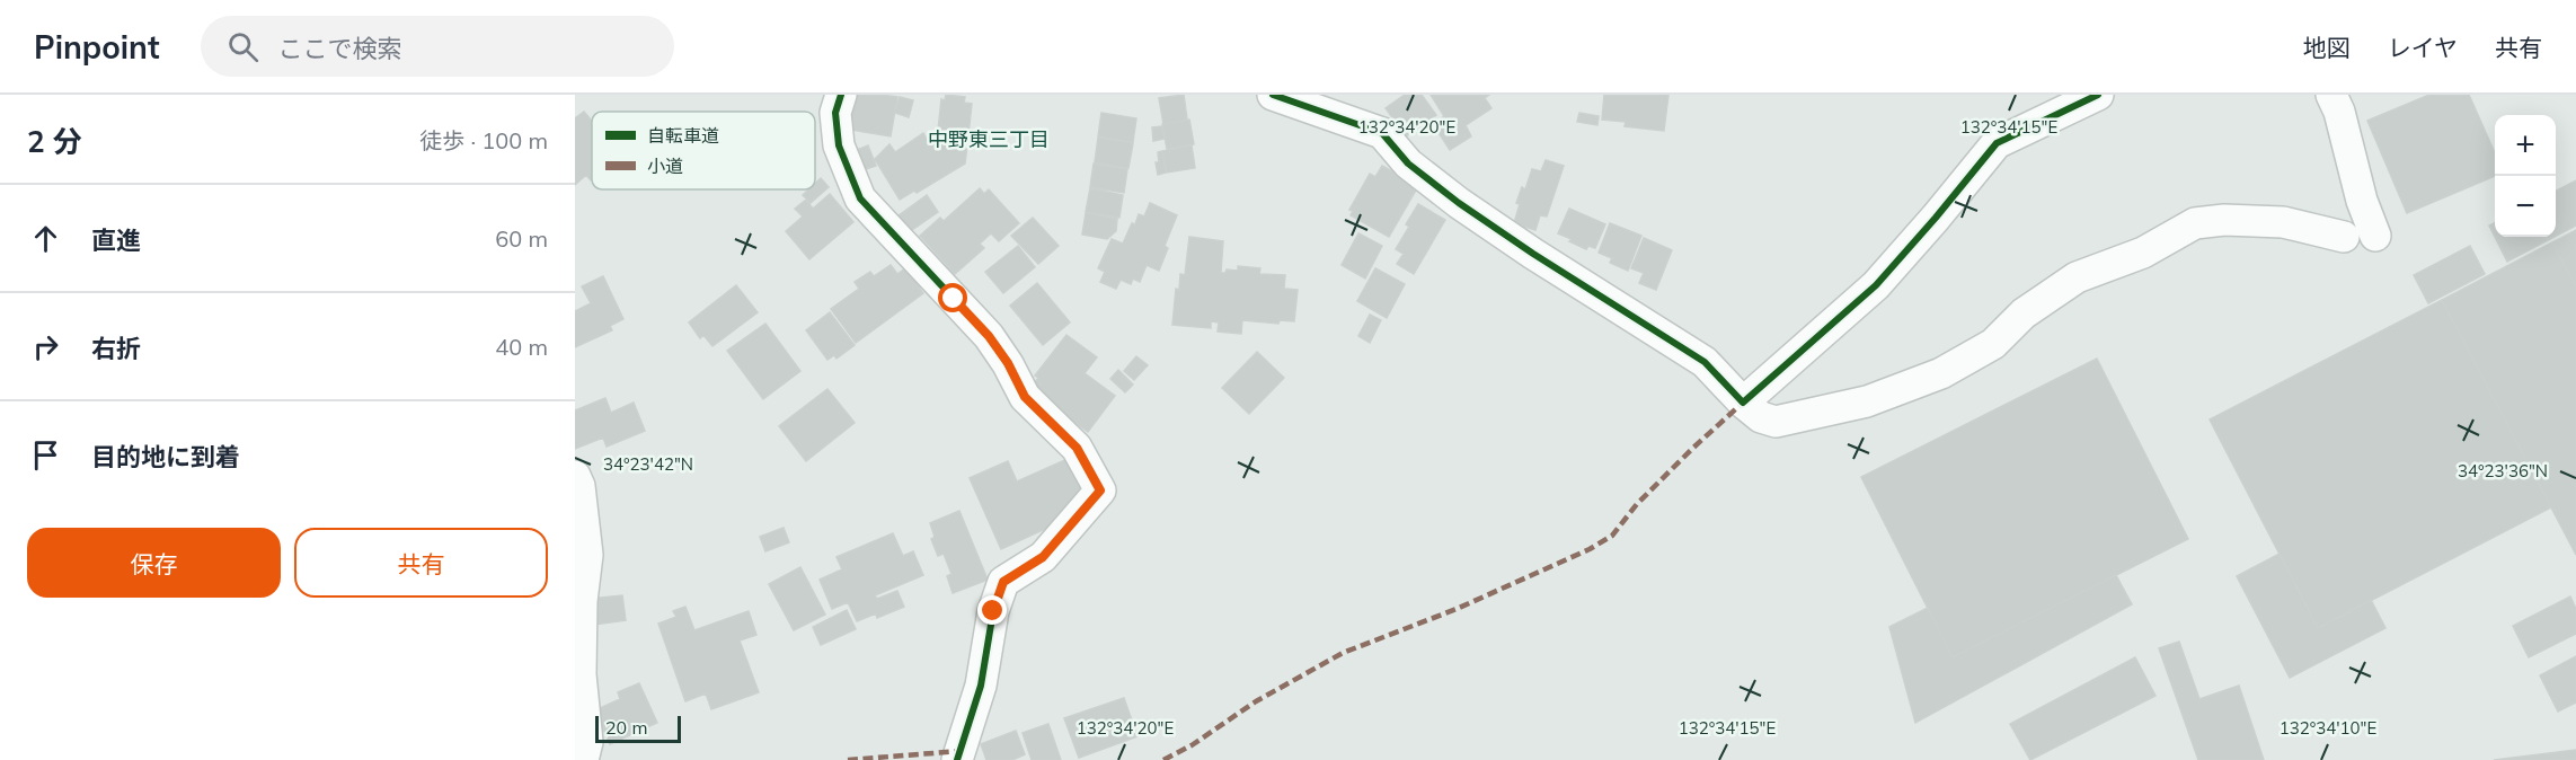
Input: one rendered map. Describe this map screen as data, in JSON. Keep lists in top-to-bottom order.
{
  "districts": ["中野東三丁目"],
  "legend": ["自転車道", "小道"],
  "scale_bar": "20 m",
  "page": {
    "header": "Pinpoint",
    "search": "ここで検索",
    "nav": ["地図", "レイヤ", "共有"],
    "heading": ["2 分", "徒歩 · 100 m"],
    "map_buttons": ["+", "−"],
    "list": [
      ["直進", "60 m"],
      ["右折", "40 m"],
      "目的地に到着"
    ],
    "buttons": ["保存", "共有"],
    "scale": "20 m"
  },
  "coordinates": [
    "132°34'20\"E",
    "132°34'15\"E",
    "34°23'42\"N",
    "34°23'36\"N",
    "132°34'10\"E"
  ]
}
